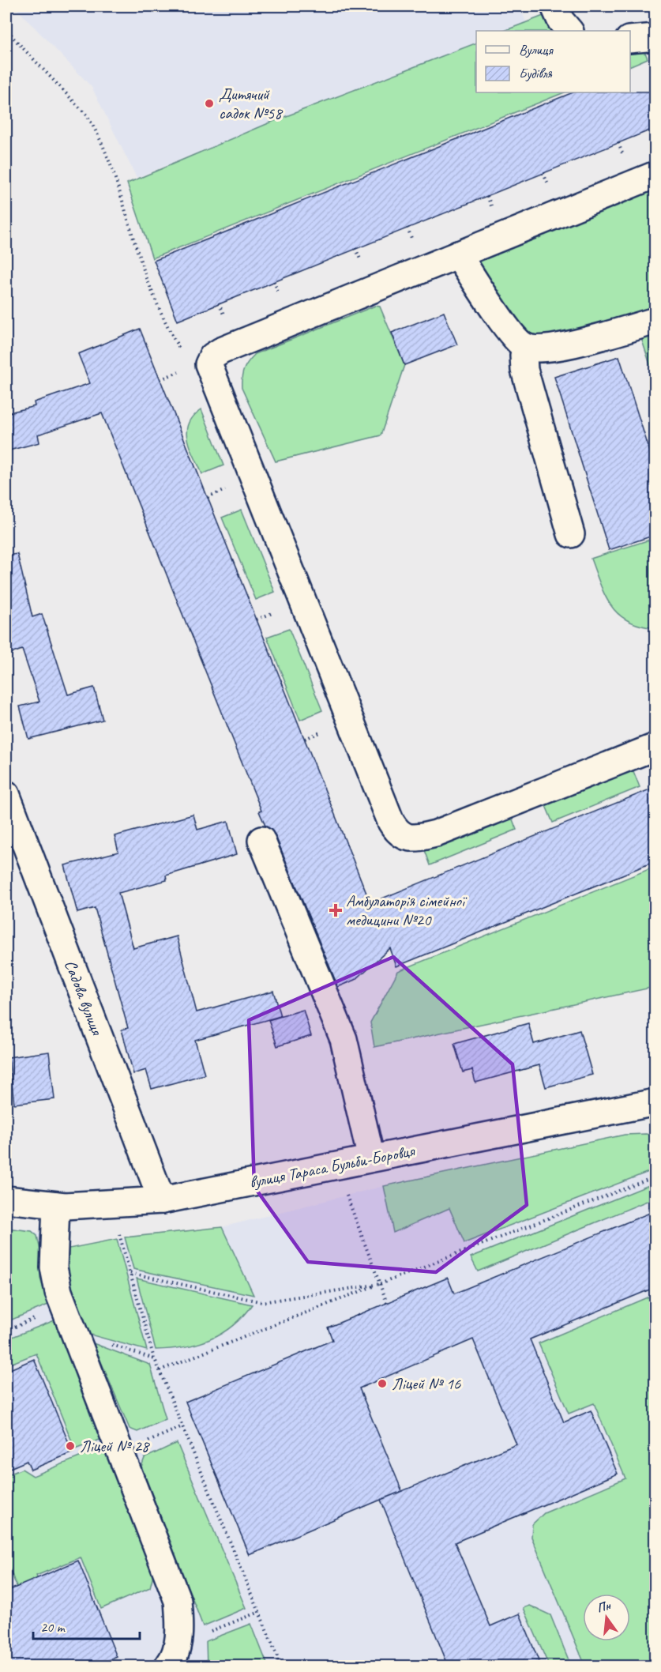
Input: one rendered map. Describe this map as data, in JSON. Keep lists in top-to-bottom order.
{
  "streets": {
    "street": ["Садова вулиця", "вулиця Тараса Бульби-Боровця"]
  },
  "crossings": [
    ["Садова вулиця", "вулиця Тараса Бульби-Боровця"]
  ],
  "places": {
    "other": ["Дитячий садок №58", "Ліцей № 16", "Ліцей № 28"],
    "health": ["Амбулаторія сімейної медицини №20"]
  },
  "legend": ["Вулиця", "Будівля"],
  "scale_bar": "20 m",
  "north": "top"
}
